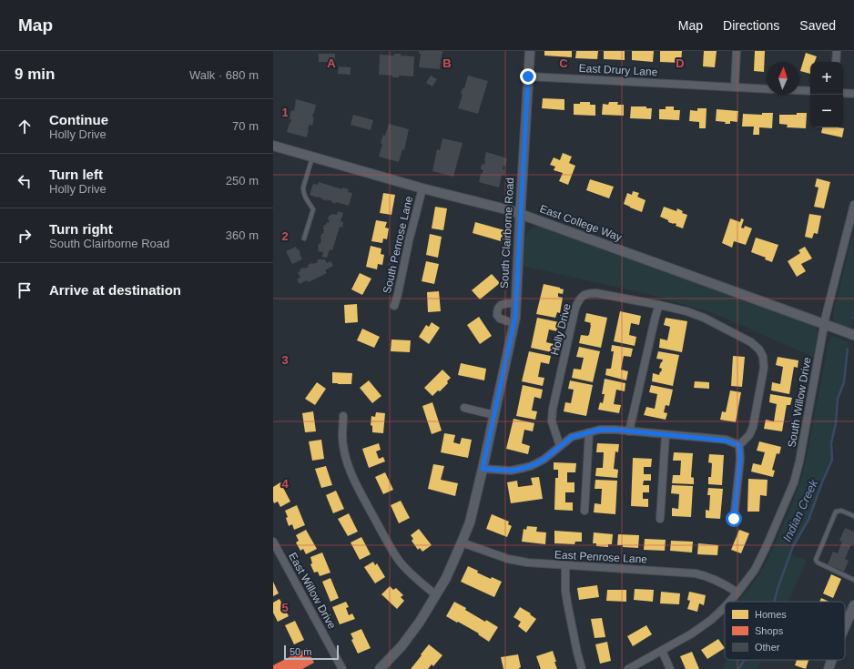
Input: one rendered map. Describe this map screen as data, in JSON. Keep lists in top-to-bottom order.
{
  "streets": {
    "street": [
      "East Drury Lane",
      "East College Way",
      "South Clairborne Road",
      "South Penrose Lane",
      "Holly Drive",
      "South Willow Drive",
      "East Penrose Lane",
      "East Willow Drive"
    ]
  },
  "crossings": [
    ["East Drury Lane", "South Clairborne Road"],
    ["East College Way", "South Clairborne Road"],
    ["East College Way", "South Penrose Lane"],
    ["East College Way", "South Willow Drive"],
    ["South Clairborne Road", "East Penrose Lane"],
    ["South Willow Drive", "East Penrose Lane"]
  ],
  "water": ["Indian Creek"],
  "legend": ["Homes", "Shops", "Other"],
  "scale_bar": "50 m",
  "north": "top",
  "page": {
    "header": "Map",
    "nav": ["Map", "Directions", "Saved"],
    "heading": ["9 min", "Walk · 680 m"],
    "map_buttons": ["+", "−"],
    "list": [
      ["Continue", "Holly Drive", "70 m"],
      ["Turn left", "Holly Drive", "250 m"],
      ["Turn right", "South Clairborne Road", "360 m"],
      "Arrive at destination"
    ],
    "scale": "50 m"
  },
  "grid": {
    "columns": [
      "A",
      "B",
      "C",
      "D"
    ],
    "rows": [
      "1",
      "2",
      "3",
      "4",
      "5"
    ]
  }
}
